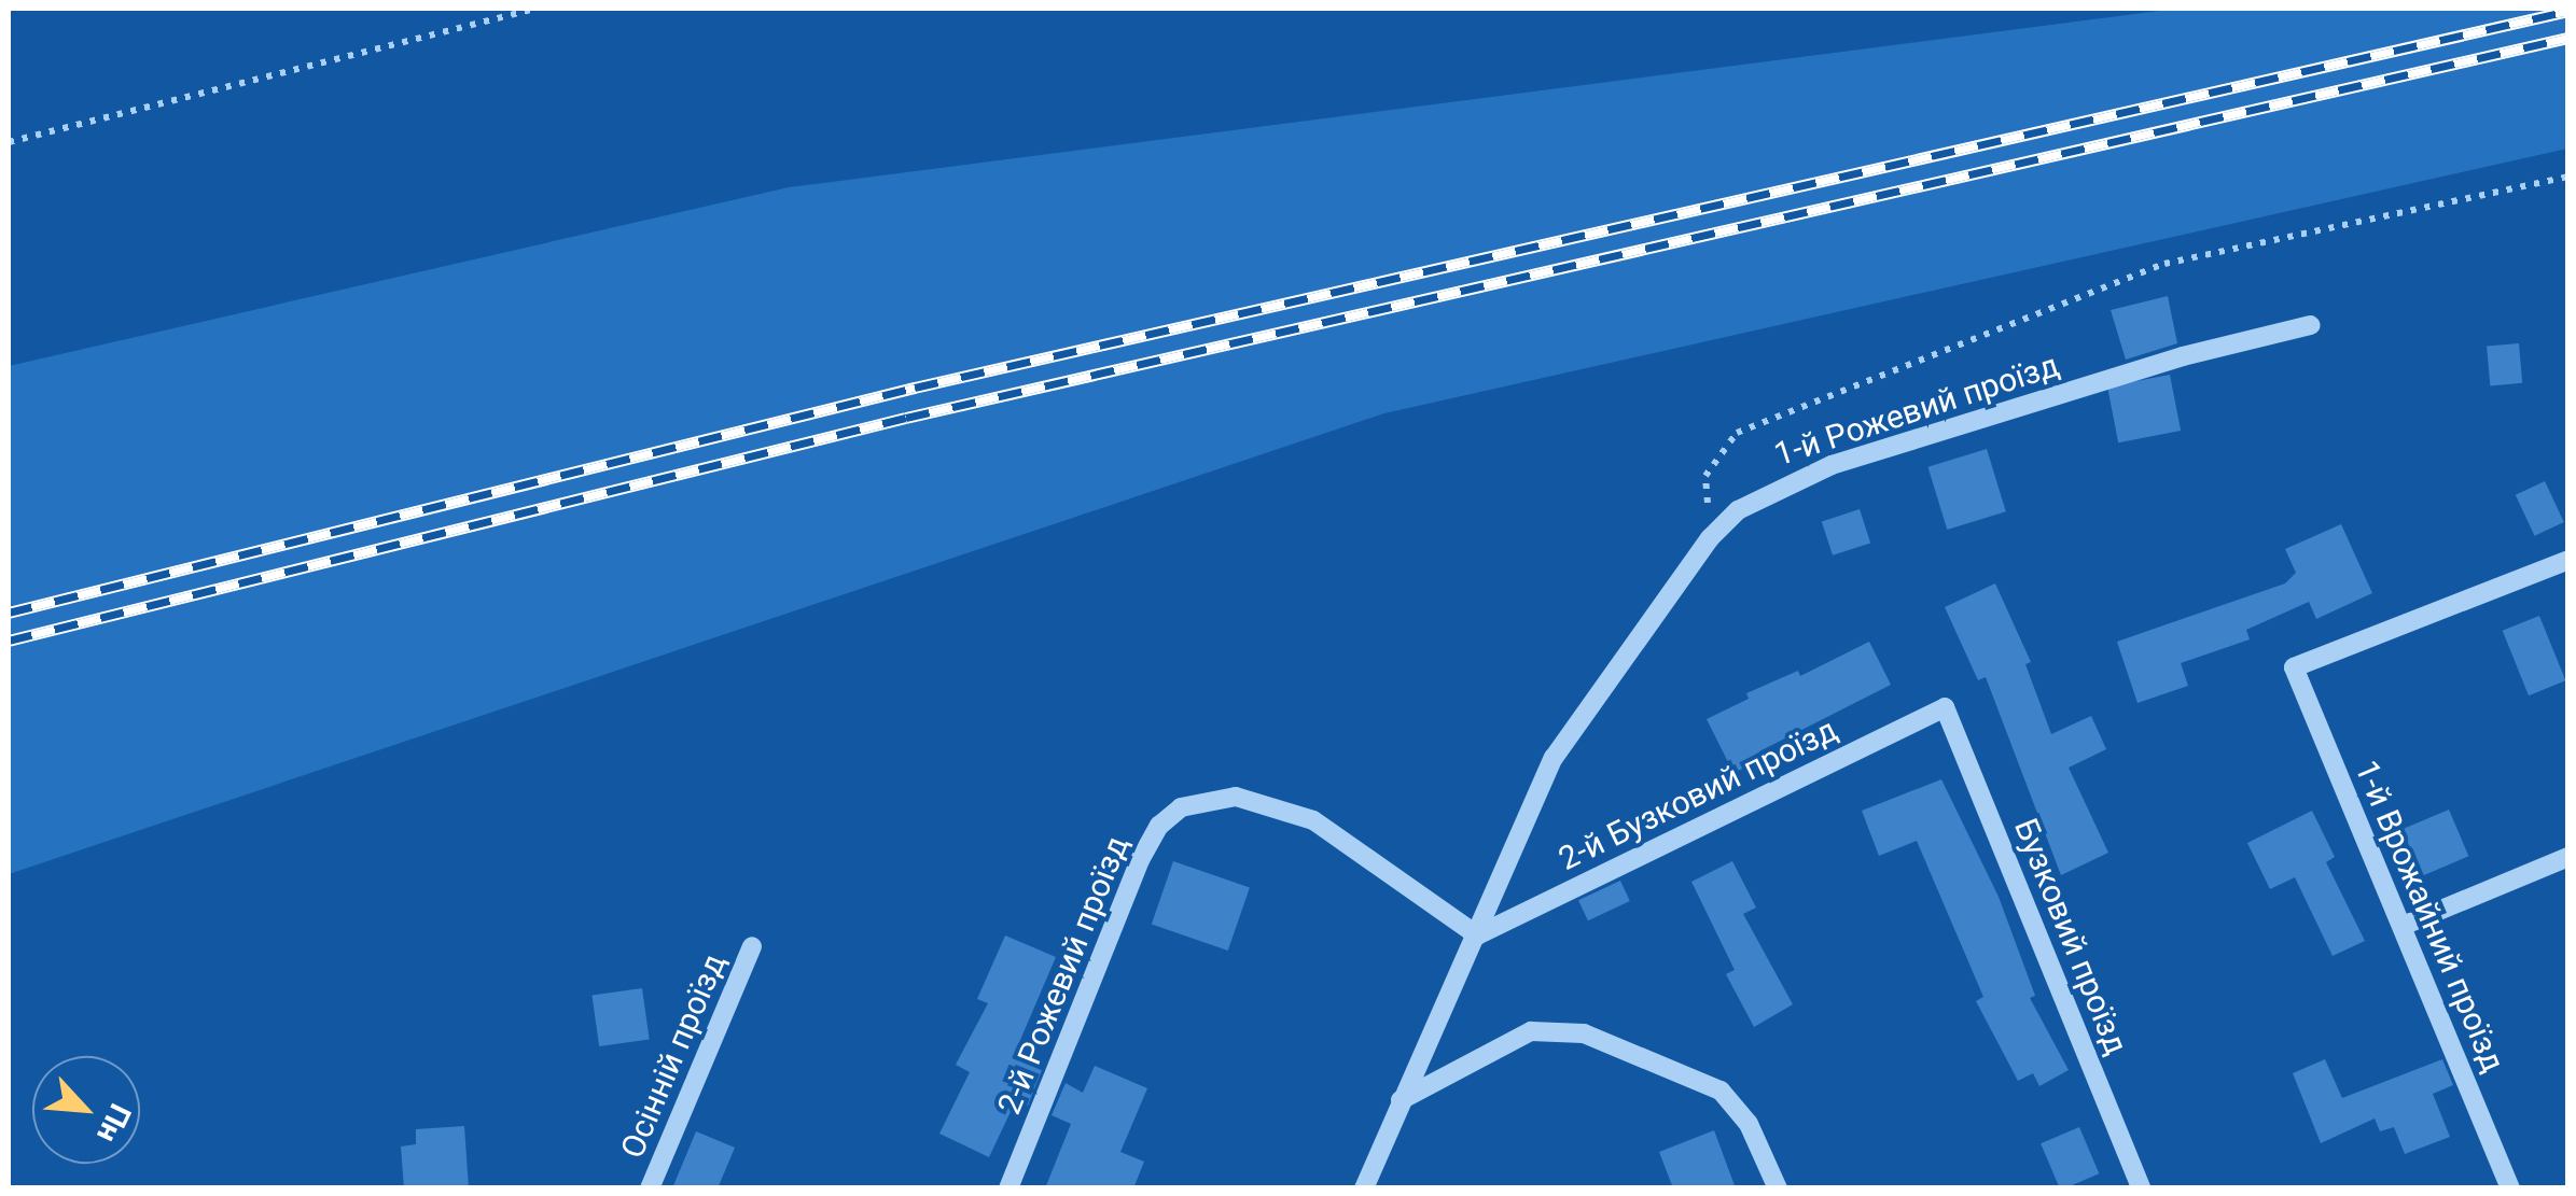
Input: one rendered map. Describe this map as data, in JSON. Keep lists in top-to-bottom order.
{
  "streets": {
    "street": [
      "1-й Рожевий проїзд",
      "2-й Бузковий проїзд",
      "1-й Врожайний проїзд",
      "Бузковий проїзд",
      "2-й Рожевий проїзд",
      "Осінній проїзд"
    ]
  },
  "crossings": [
    ["1-й Рожевий проїзд", "2-й Бузковий проїзд"],
    ["1-й Рожевий проїзд", "2-й Рожевий проїзд"],
    ["2-й Бузковий проїзд", "Бузковий проїзд"],
    ["2-й Бузковий проїзд", "2-й Рожевий проїзд"]
  ],
  "north": "bottom right"
}
